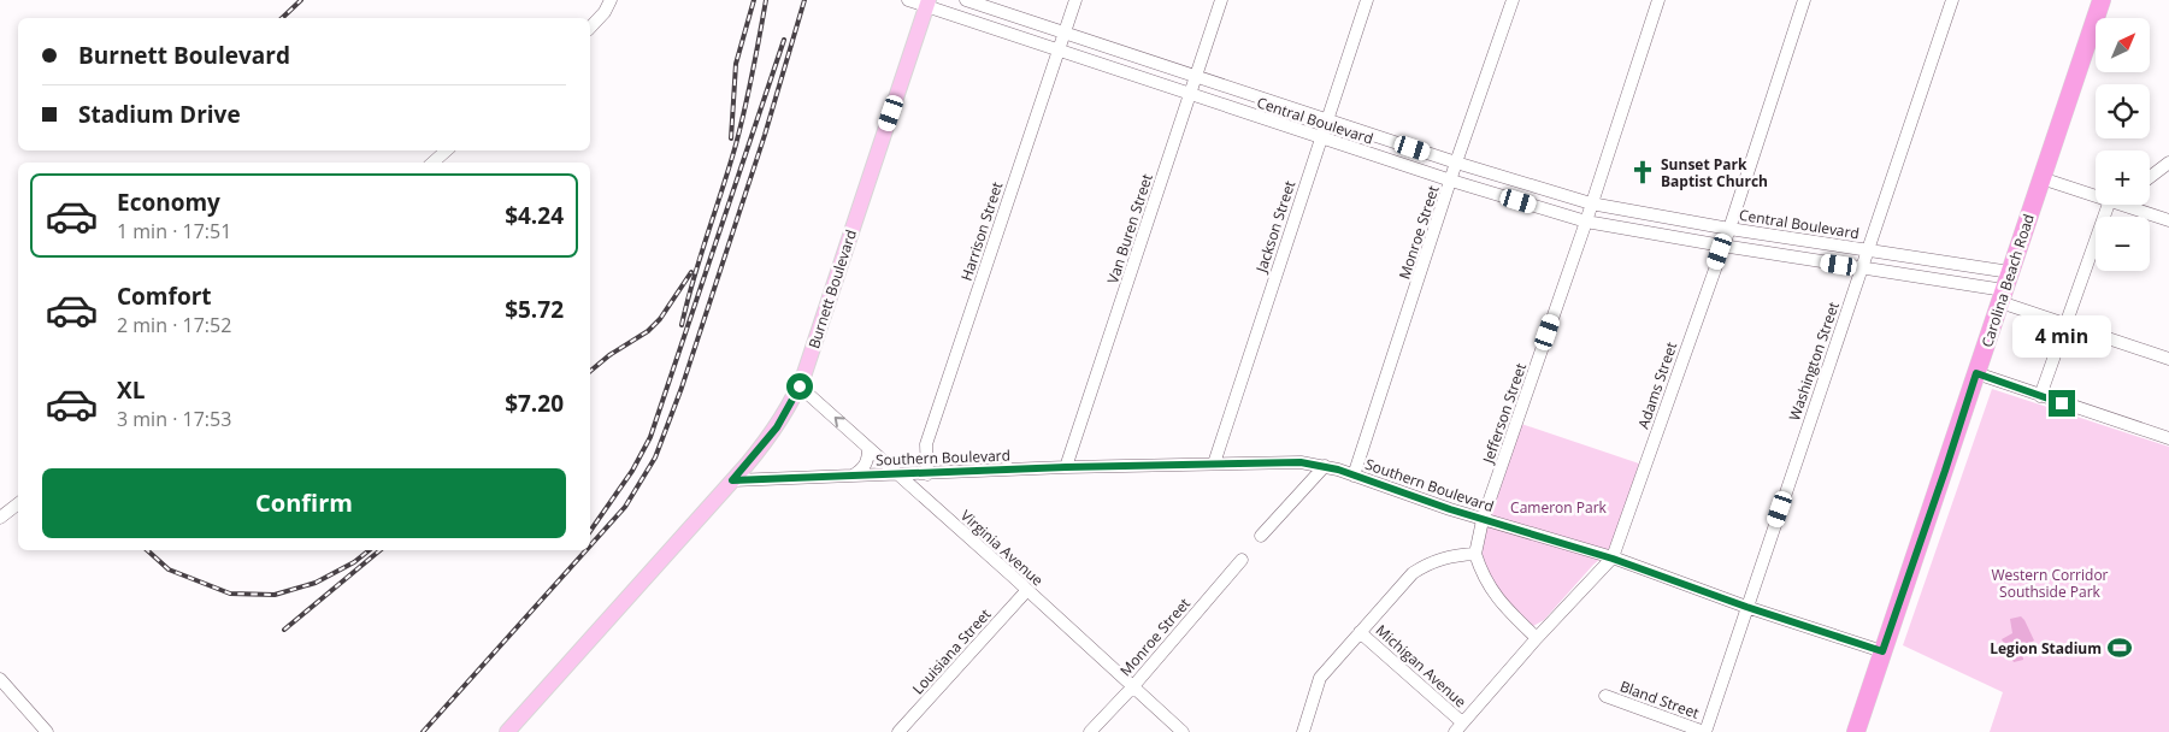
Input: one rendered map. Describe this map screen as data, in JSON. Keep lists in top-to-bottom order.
{
  "streets": {
    "highway": ["Carolina Beach Road"],
    "main road": ["Burnett Boulevard"],
    "street": [
      "Central Boulevard",
      "Jackson Street",
      "Van Buren Street",
      "Harrison Street",
      "Monroe Street",
      "Washington Street",
      "Adams Street",
      "Jefferson Street",
      "Southern Boulevard",
      "Virginia Avenue",
      "Louisiana Street",
      "Michigan Avenue",
      "Bland Street"
    ]
  },
  "crossings": [
    ["Central Boulevard", "Jackson Street"],
    ["Central Boulevard", "Van Buren Street"],
    ["Central Boulevard", "Harrison Street"],
    ["Central Boulevard", "Monroe Street"],
    ["Central Boulevard", "Carolina Beach Road"],
    ["Central Boulevard", "Burnett Boulevard"],
    ["Central Boulevard", "Washington Street"],
    ["Central Boulevard", "Adams Street"],
    ["Central Boulevard", "Jefferson Street"],
    ["Jackson Street", "Southern Boulevard"],
    ["Van Buren Street", "Southern Boulevard"],
    ["Harrison Street", "Southern Boulevard"],
    ["Monroe Street", "Southern Boulevard"],
    ["Monroe Street", "Virginia Avenue"],
    ["Carolina Beach Road", "Southern Boulevard"],
    ["Burnett Boulevard", "Southern Boulevard"],
    ["Burnett Boulevard", "Virginia Avenue"],
    ["Washington Street", "Southern Boulevard"],
    ["Washington Street", "Bland Street"],
    ["Adams Street", "Southern Boulevard"],
    ["Adams Street", "Michigan Avenue"],
    ["Jefferson Street", "Southern Boulevard"],
    ["Southern Boulevard", "Virginia Avenue"],
    ["Virginia Avenue", "Louisiana Street"]
  ],
  "parks": ["Cameron Park", "Western Corridor Southside Park"],
  "places": {
    "church": ["Sunset Park Baptist Church"],
    "sports": ["Legion Stadium"]
  },
  "north": "top right",
  "page": {
    "map_buttons": ["+", "−"],
    "banner": ["Burnett Boulevard", "Stadium Drive"],
    "list": [
      {
        "name": "Economy",
        "note": "1 min · 17:51",
        "value": "$4.24"
      },
      {
        "name": "Comfort",
        "note": "2 min · 17:52",
        "value": "$5.72"
      },
      {
        "name": "XL",
        "note": "3 min · 17:53",
        "value": "$7.20"
      }
    ],
    "bubble": "4 min",
    "buttons": "Confirm"
  }
}
